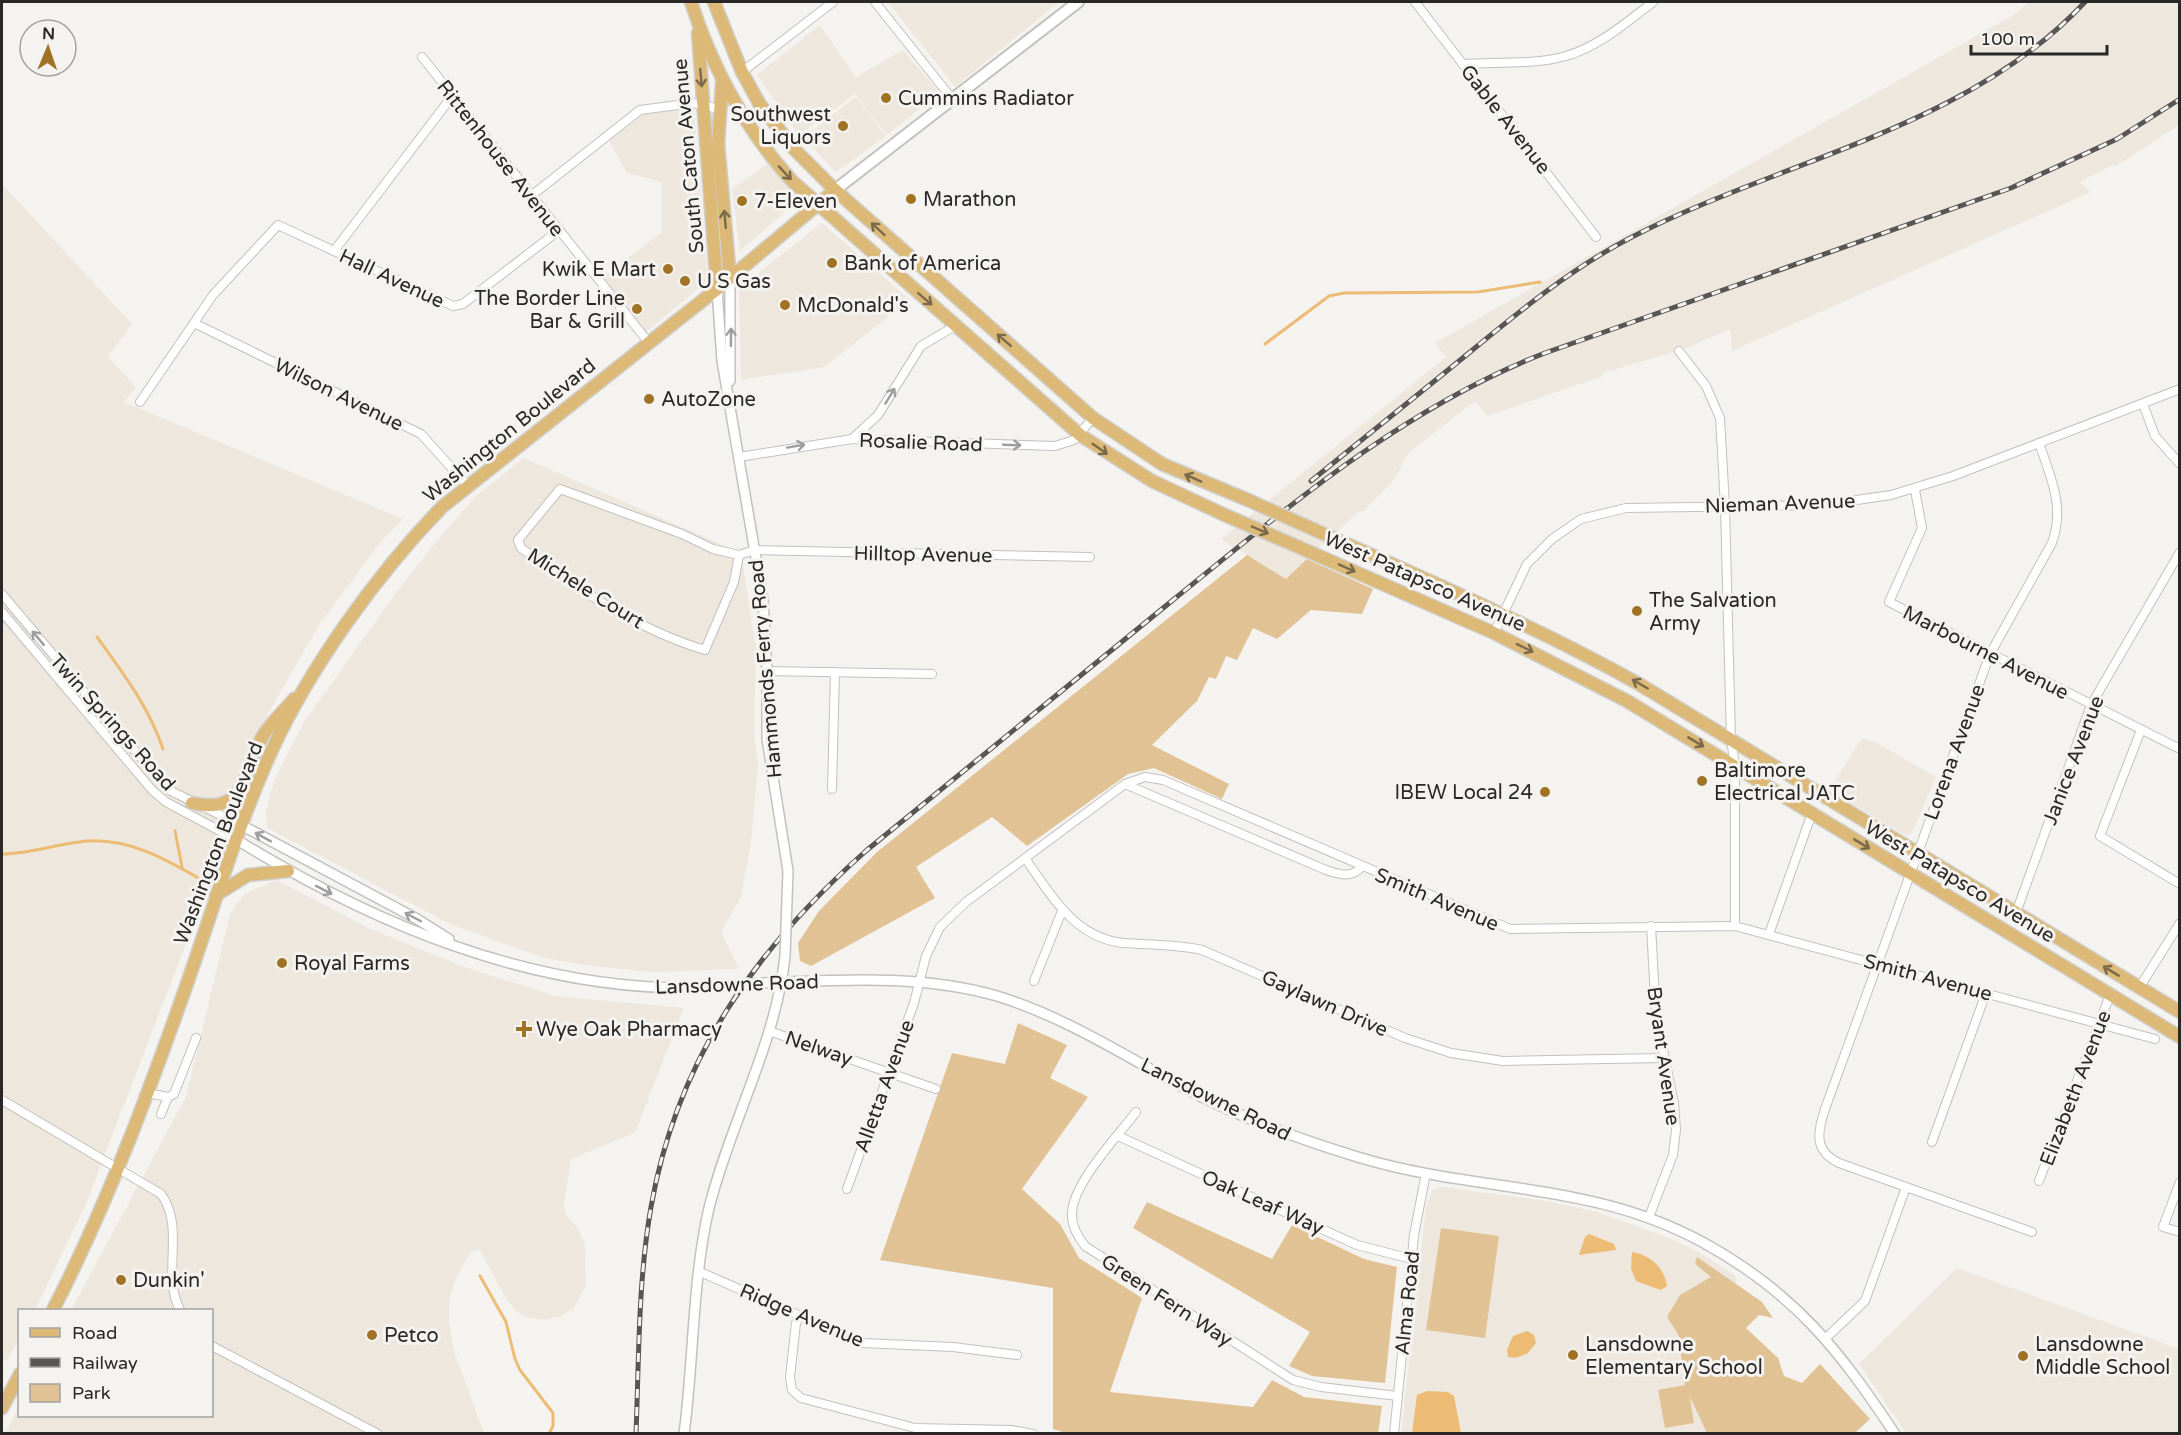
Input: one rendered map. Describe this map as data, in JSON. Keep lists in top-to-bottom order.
{
  "streets": {
    "main road": ["South Caton Avenue", "Washington Boulevard", "West Patapsco Avenue"],
    "street": [
      "Gable Avenue",
      "Rittenhouse Avenue",
      "Hall Avenue",
      "Wilson Avenue",
      "Rosalie Road",
      "Nieman Avenue",
      "Hilltop Avenue",
      "Michele Court",
      "Marbourne Avenue",
      "Hammonds Ferry Road",
      "Twin Springs Road",
      "Lorena Avenue",
      "Janice Avenue",
      "Smith Avenue",
      "Lansdowne Road",
      "Gaylawn Drive",
      "Nelway",
      "Bryant Avenue",
      "Alletta Avenue",
      "Elizabeth Avenue",
      "Oak Leaf Way",
      "Green Fern Way",
      "Alma Road",
      "Ridge Avenue"
    ]
  },
  "crossings": [
    ["South Caton Avenue", "Washington Boulevard"],
    ["South Caton Avenue", "West Patapsco Avenue"],
    ["South Caton Avenue", "Hammonds Ferry Road"],
    ["Rittenhouse Avenue", "Hall Avenue"],
    ["Rittenhouse Avenue", "Washington Boulevard"],
    ["Hall Avenue", "Wilson Avenue"],
    ["Wilson Avenue", "Washington Boulevard"],
    ["Washington Boulevard", "West Patapsco Avenue"],
    ["Washington Boulevard", "Hammonds Ferry Road"],
    ["Washington Boulevard", "Twin Springs Road"],
    ["Washington Boulevard", "Lansdowne Road"],
    ["Rosalie Road", "West Patapsco Avenue"],
    ["Rosalie Road", "Hammonds Ferry Road"],
    ["Nieman Avenue", "West Patapsco Avenue"],
    ["Nieman Avenue", "Marbourne Avenue"],
    ["Nieman Avenue", "Lorena Avenue"],
    ["Hilltop Avenue", "Hammonds Ferry Road"],
    ["West Patapsco Avenue", "Lorena Avenue"],
    ["West Patapsco Avenue", "Janice Avenue"],
    ["West Patapsco Avenue", "Elizabeth Avenue"],
    ["Marbourne Avenue", "Lorena Avenue"],
    ["Marbourne Avenue", "Janice Avenue"],
    ["Hammonds Ferry Road", "Lansdowne Road"],
    ["Hammonds Ferry Road", "Nelway"],
    ["Hammonds Ferry Road", "Ridge Avenue"],
    ["Twin Springs Road", "Lansdowne Road"],
    ["Lorena Avenue", "Smith Avenue"],
    ["Smith Avenue", "Lansdowne Road"],
    ["Smith Avenue", "Gaylawn Drive"],
    ["Smith Avenue", "Bryant Avenue"],
    ["Smith Avenue", "Alletta Avenue"],
    ["Smith Avenue", "Elizabeth Avenue"],
    ["Lansdowne Road", "Bryant Avenue"],
    ["Lansdowne Road", "Alletta Avenue"],
    ["Lansdowne Road", "Alma Road"],
    ["Gaylawn Drive", "Bryant Avenue"],
    ["Nelway", "Alletta Avenue"],
    ["Oak Leaf Way", "Green Fern Way"],
    ["Oak Leaf Way", "Alma Road"],
    ["Green Fern Way", "Alma Road"]
  ],
  "one_way": ["Rosalie Road"],
  "places": {
    "other": [
      "Cummins Radiator",
      "Southwest Liquors",
      "Marathon",
      "7-Eleven",
      "Bank of America",
      "Kwik E Mart",
      "U S Gas",
      "McDonald's",
      "The Border Line Bar & Grill",
      "AutoZone",
      "The Salvation Army",
      "Baltimore Electrical JATC",
      "IBEW Local 24",
      "Royal Farms",
      "Dunkin'",
      "Petco",
      "Lansdowne Elementary School",
      "Lansdowne Middle School"
    ],
    "health": ["Wye Oak Pharmacy"]
  },
  "legend": ["Road", "Railway", "Park"],
  "scale_bar": "100 m",
  "north": "top"
}
